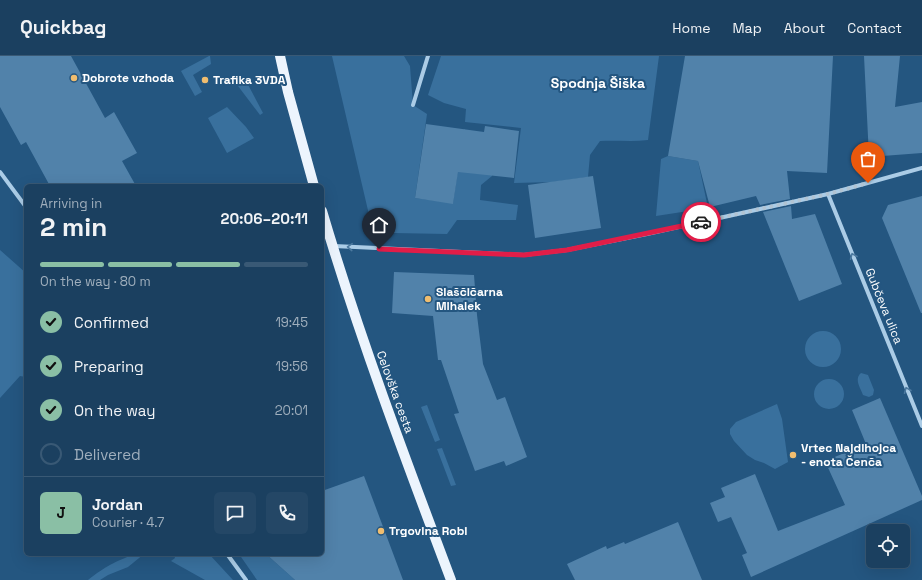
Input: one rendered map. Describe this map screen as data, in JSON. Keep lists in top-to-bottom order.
{
  "streets": {
    "main road": ["Celovška cesta"],
    "street": ["Gubčeva ulica"]
  },
  "one_way": ["Gubčeva ulica"],
  "districts": ["Spodnja Šiška"],
  "places": [
    "Dobrote vzhoda",
    "Trafika 3VDA",
    "Slaščičarna Mihalek",
    "Vrtec Najdihojca - enota Čenča",
    "Trgovina Robi"
  ],
  "page": {
    "header": "Quickbag",
    "nav": [
      "Home",
      "Map",
      "About",
      "Contact"
    ],
    "heading": ["2 min", "Arriving in", "20:06–20:11"],
    "panel": ["Jordan", "Courier · 4.7"],
    "bar": "On the way · 80 m",
    "list": [
      ["Confirmed", "19:45"],
      ["Preparing", "19:56"],
      ["On the way", "20:01"],
      "Delivered"
    ],
    "round": "J"
  }
}
